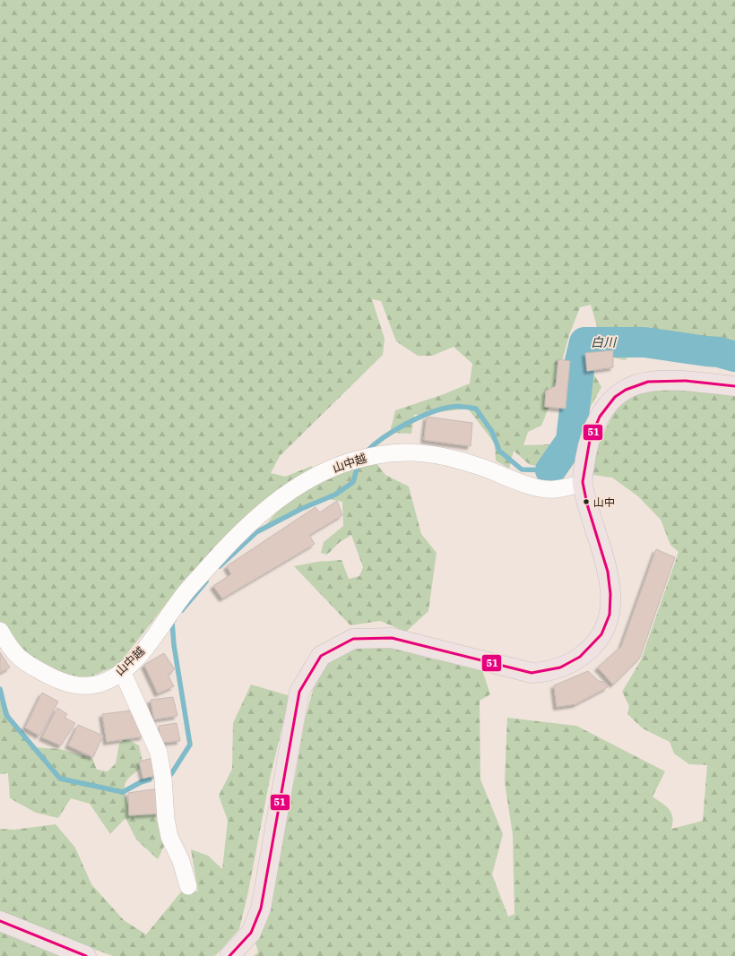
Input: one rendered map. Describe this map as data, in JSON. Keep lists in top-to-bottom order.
{
  "streets": {
    "street": ["山中越"]
  },
  "water": ["白川"],
  "places": ["山中"],
  "lines": ["transit line 51"]
}
